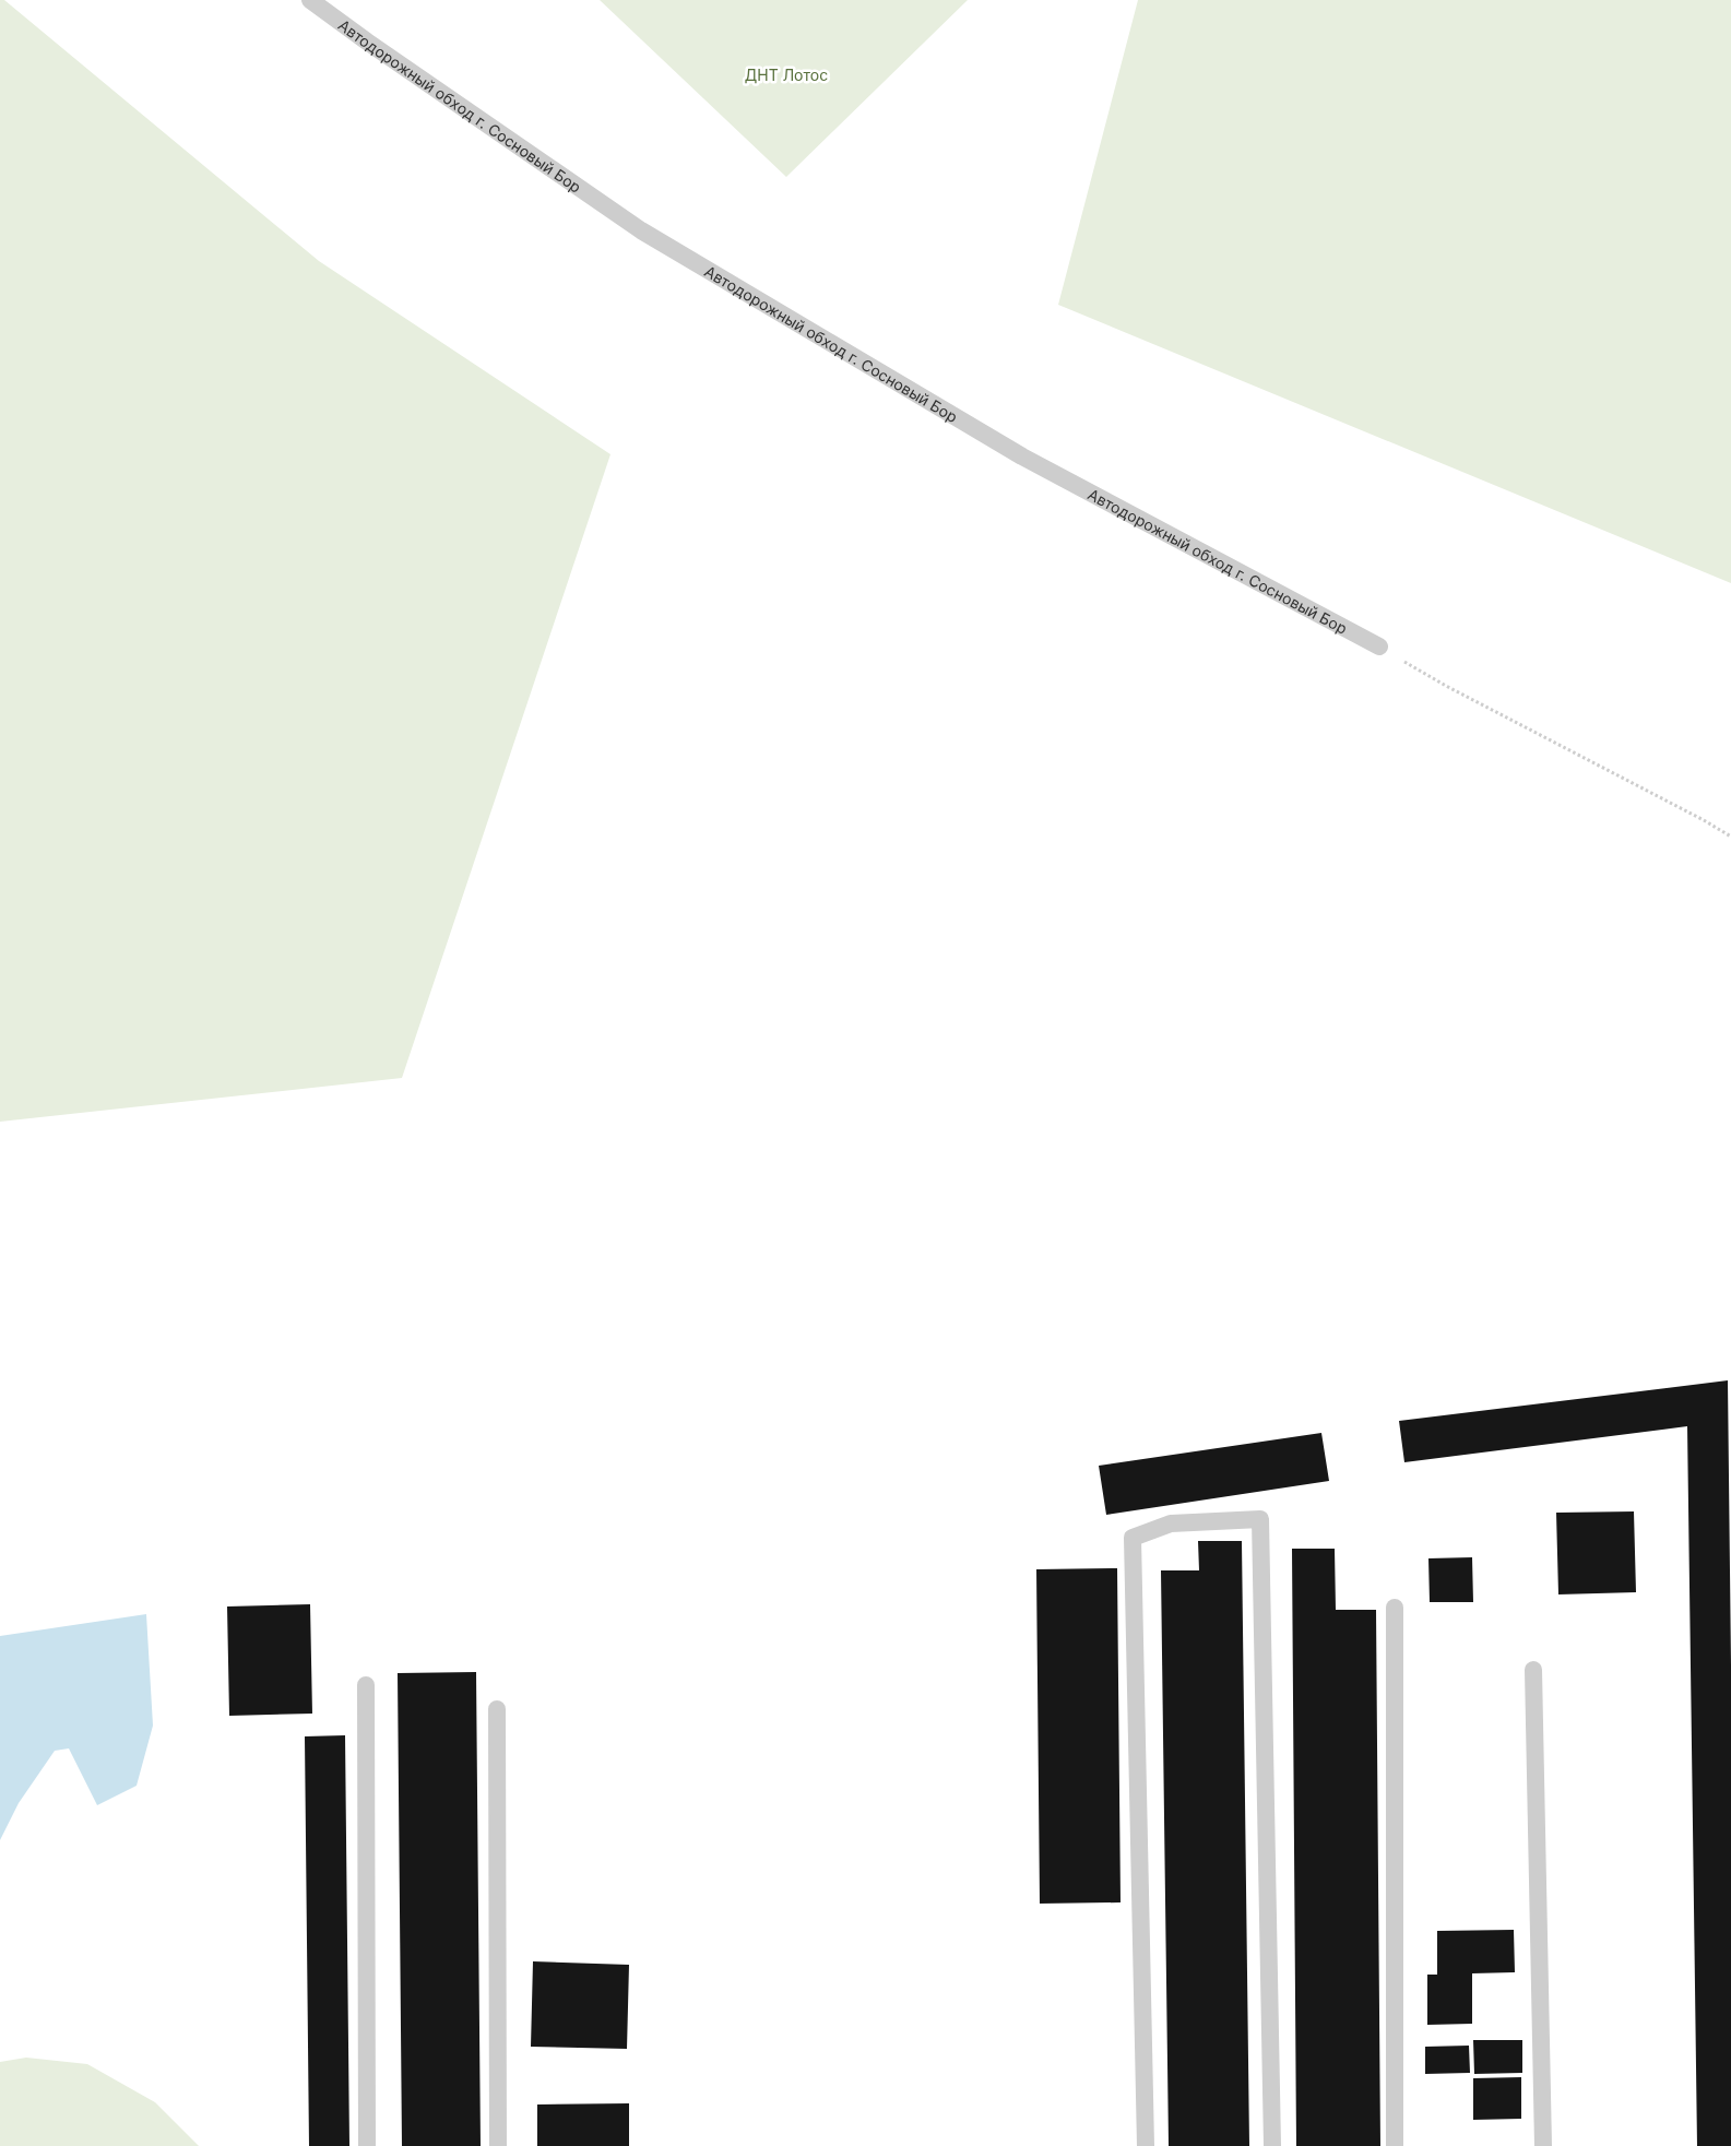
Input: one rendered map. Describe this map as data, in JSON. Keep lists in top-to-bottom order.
{
  "streets": {
    "lane": ["Автодорожный обход г. Сосновый Бор"]
  },
  "parks": ["ДНТ Лотос"]
}
